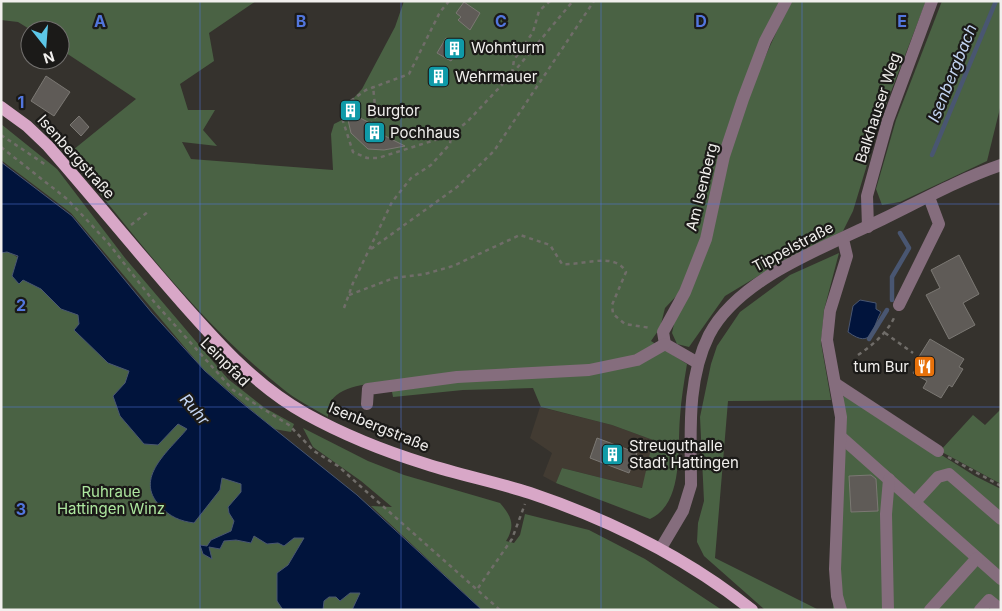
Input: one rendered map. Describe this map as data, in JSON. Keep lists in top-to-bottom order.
{
  "streets": {
    "main road": ["Isenbergstraße"],
    "street": ["Balkhauser Weg", "Am Isenberg", "Tippelstraße"],
    "path": ["Leinpfad"]
  },
  "crossings": [
    ["Balkhauser Weg", "Tippelstraße"],
    ["Isenbergstraße", "Tippelstraße"]
  ],
  "water": ["Isenbergbach", "Ruhr"],
  "parks": ["Ruhraue Hattingen Winz"],
  "places": {
    "building": [
      "Wohnturm",
      "Wehrmauer",
      "Burgtor",
      "Pochhaus",
      "Streuguthalle Stadt Hattingen"
    ],
    "restaurant": ["tum Bur"]
  },
  "north": "bottom",
  "grid": {
    "columns": [
      "A",
      "B",
      "C",
      "D",
      "E"
    ],
    "rows": ["1", "2", "3"]
  }
}
